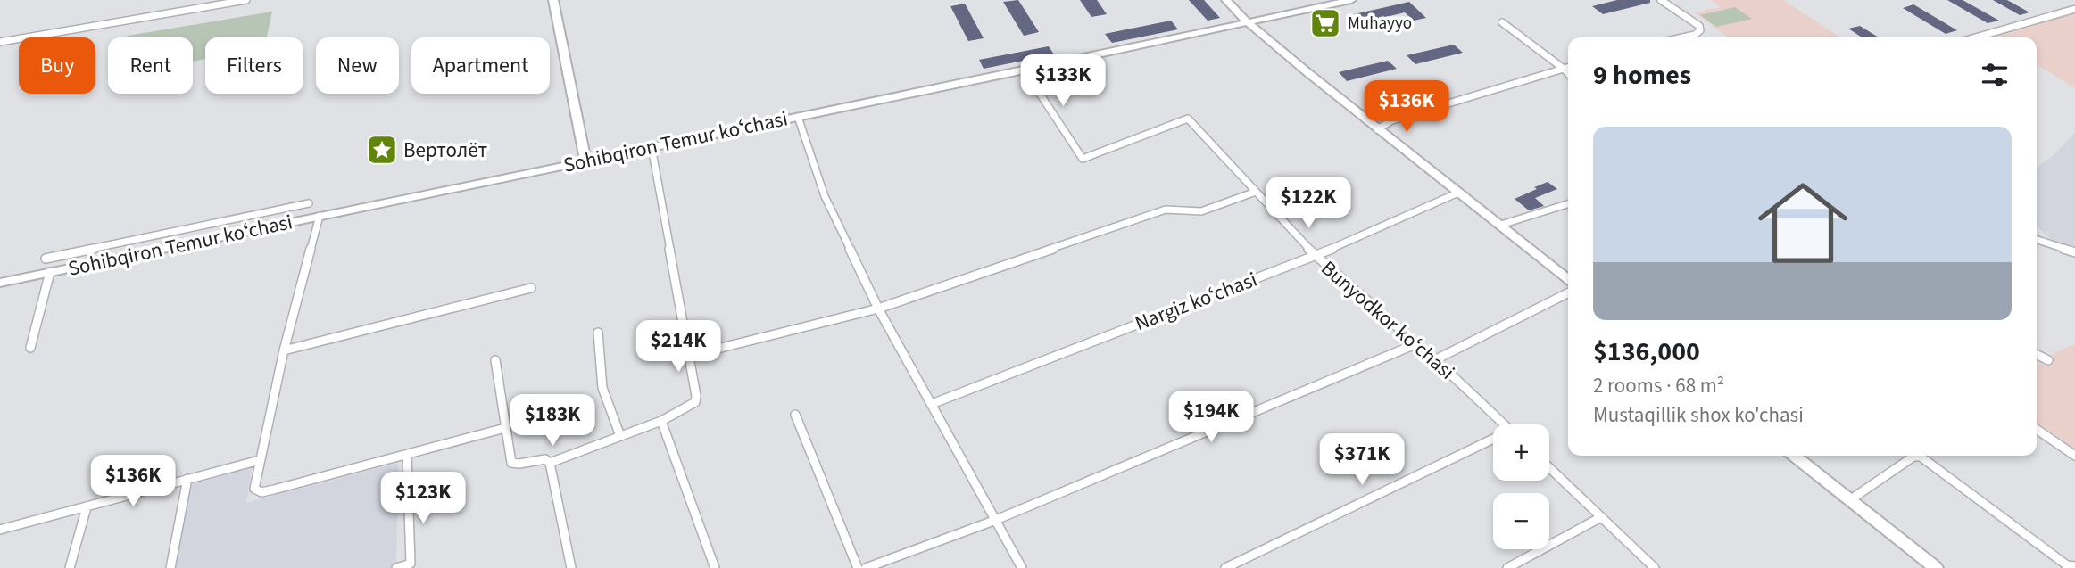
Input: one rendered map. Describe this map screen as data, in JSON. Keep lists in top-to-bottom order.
{
  "streets": {
    "main road": ["Sohibqiron Temur koʻchasi"],
    "street": ["Nargiz koʻchasi", "Bunyodkor koʻchasi"]
  },
  "crossings": [
    ["Sohibqiron Temur koʻchasi", "Bunyodkor koʻchasi"],
    ["Nargiz koʻchasi", "Bunyodkor koʻchasi"]
  ],
  "places": {
    "supermarket": ["Muhayyo"],
    "place": ["Вертолёт"]
  },
  "page": {
    "chip": [
      "Buy",
      "Rent",
      "Filters",
      "New",
      "Apartment"
    ],
    "heading": "9 homes",
    "price": [
      "$133K",
      "$136K",
      "$122K",
      "$214K",
      "$194K",
      "$183K",
      "$371K",
      "$136K",
      "$123K"
    ],
    "list": [
      {
        "name": "$136,000",
        "note": "2 rooms · 68 m² · Mustaqillik shox ko'chasi"
      }
    ],
    "map_buttons": ["+", "−"]
  }
}
